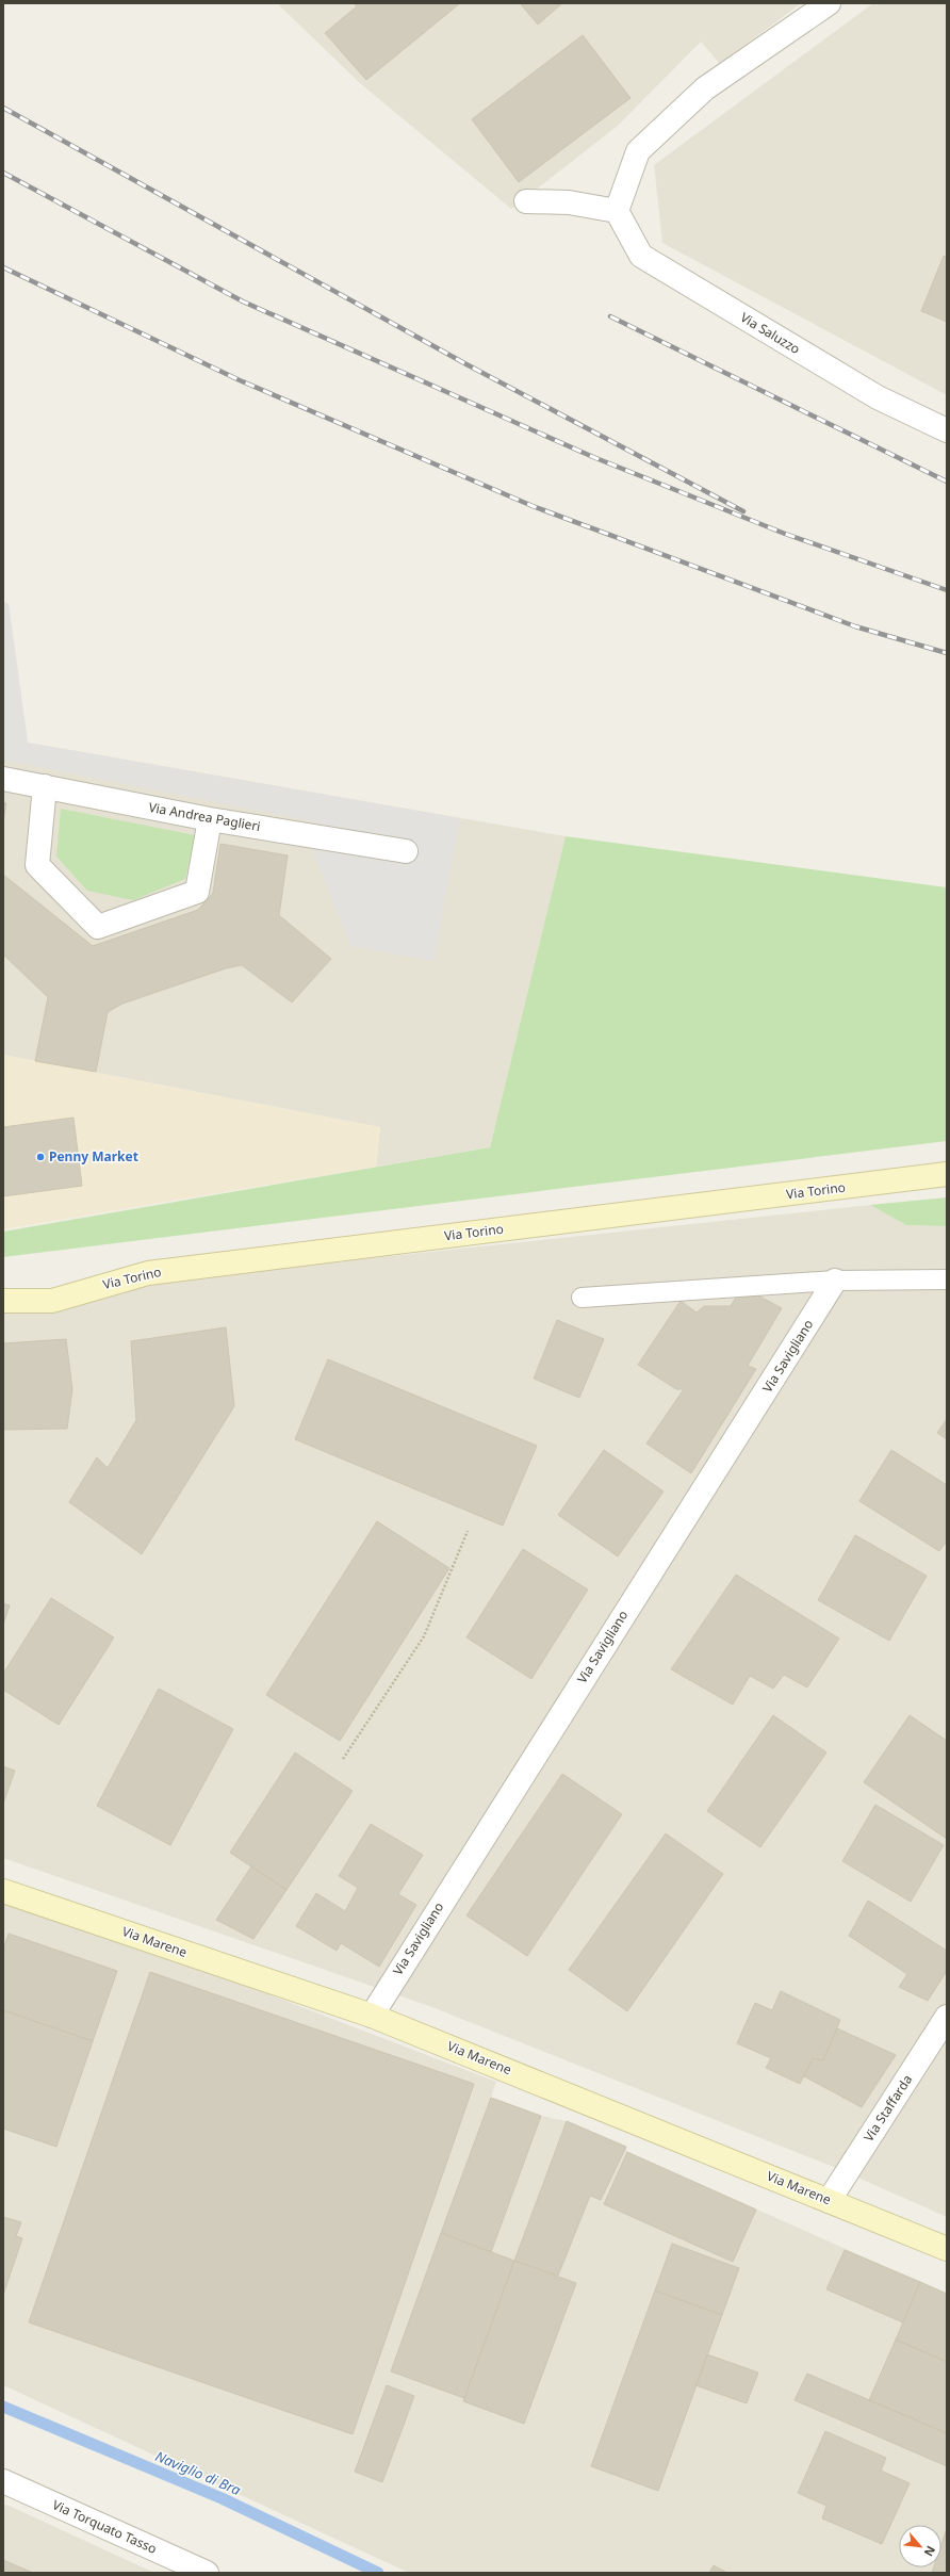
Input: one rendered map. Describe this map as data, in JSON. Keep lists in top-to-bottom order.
{
  "streets": {
    "street": [
      "Via Saluzzo",
      "Via Andrea Paglieri",
      "Via Torino",
      "Via Savigliano",
      "Via Marene",
      "Via Staffarda",
      "Via Torquato Tasso"
    ]
  },
  "crossings": [
    ["Via Savigliano", "Via Marene"],
    ["Via Marene", "Via Staffarda"]
  ],
  "water": ["Naviglio di Bra"],
  "places": ["Penny Market"],
  "north": "bottom right"
}
